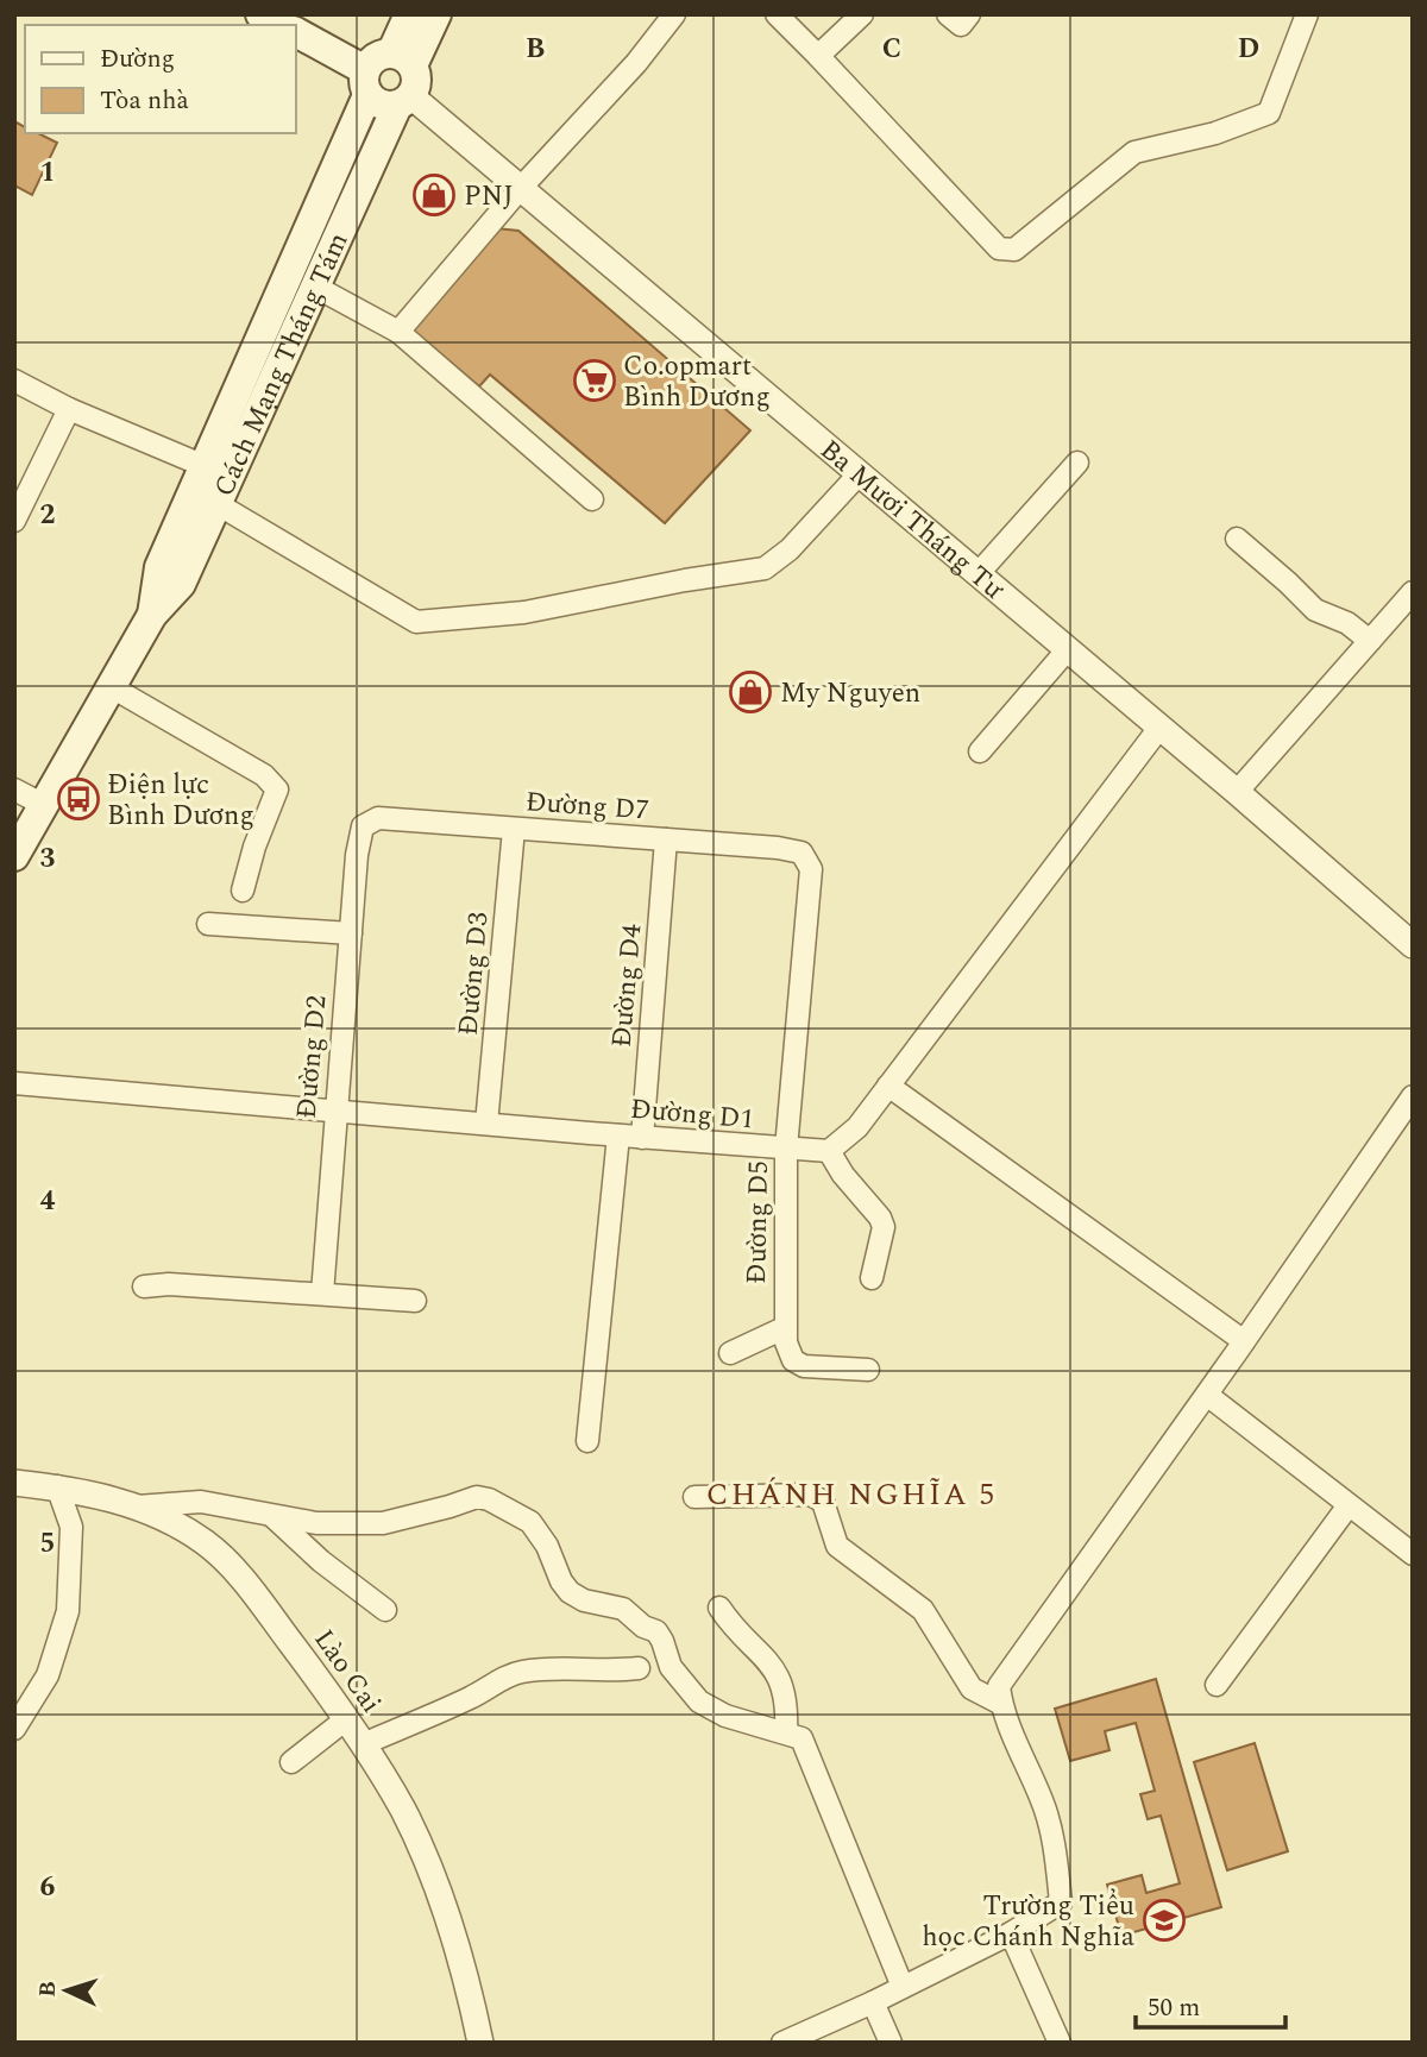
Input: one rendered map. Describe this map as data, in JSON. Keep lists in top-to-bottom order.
{
  "streets": {
    "main road": ["Cách Mạng Tháng Tám"],
    "street": [
      "Ba Mươi Tháng Tư",
      "Đường D7",
      "Đường D3",
      "Đường D4",
      "Đường D2",
      "Đường D1",
      "Đường D5",
      "Lào Cai"
    ]
  },
  "crossings": [
    ["Cách Mạng Tháng Tám", "Ba Mươi Tháng Tư"],
    ["Đường D7", "Đường D3"],
    ["Đường D7", "Đường D4"],
    ["Đường D7", "Đường D2"],
    ["Đường D7", "Đường D5"],
    ["Đường D3", "Đường D1"],
    ["Đường D4", "Đường D1"],
    ["Đường D2", "Đường D1"],
    ["Đường D1", "Đường D5"]
  ],
  "districts": ["CHÁNH NGHĨA 5"],
  "places": {
    "shop": ["PNJ", "My Nguyen"],
    "supermarket": ["Co.opmart Bình Dương"],
    "bus stop": ["Điện lực Bình Dương"],
    "school or university": ["Trường Tiểu học Chánh Nghĩa"]
  },
  "legend": ["Đường", "Tòa nhà"],
  "scale_bar": "50 m",
  "north": "left",
  "grid": {
    "columns": ["B", "C", "D"],
    "rows": [
      "1",
      "2",
      "3",
      "4",
      "5",
      "6"
    ]
  }
}
